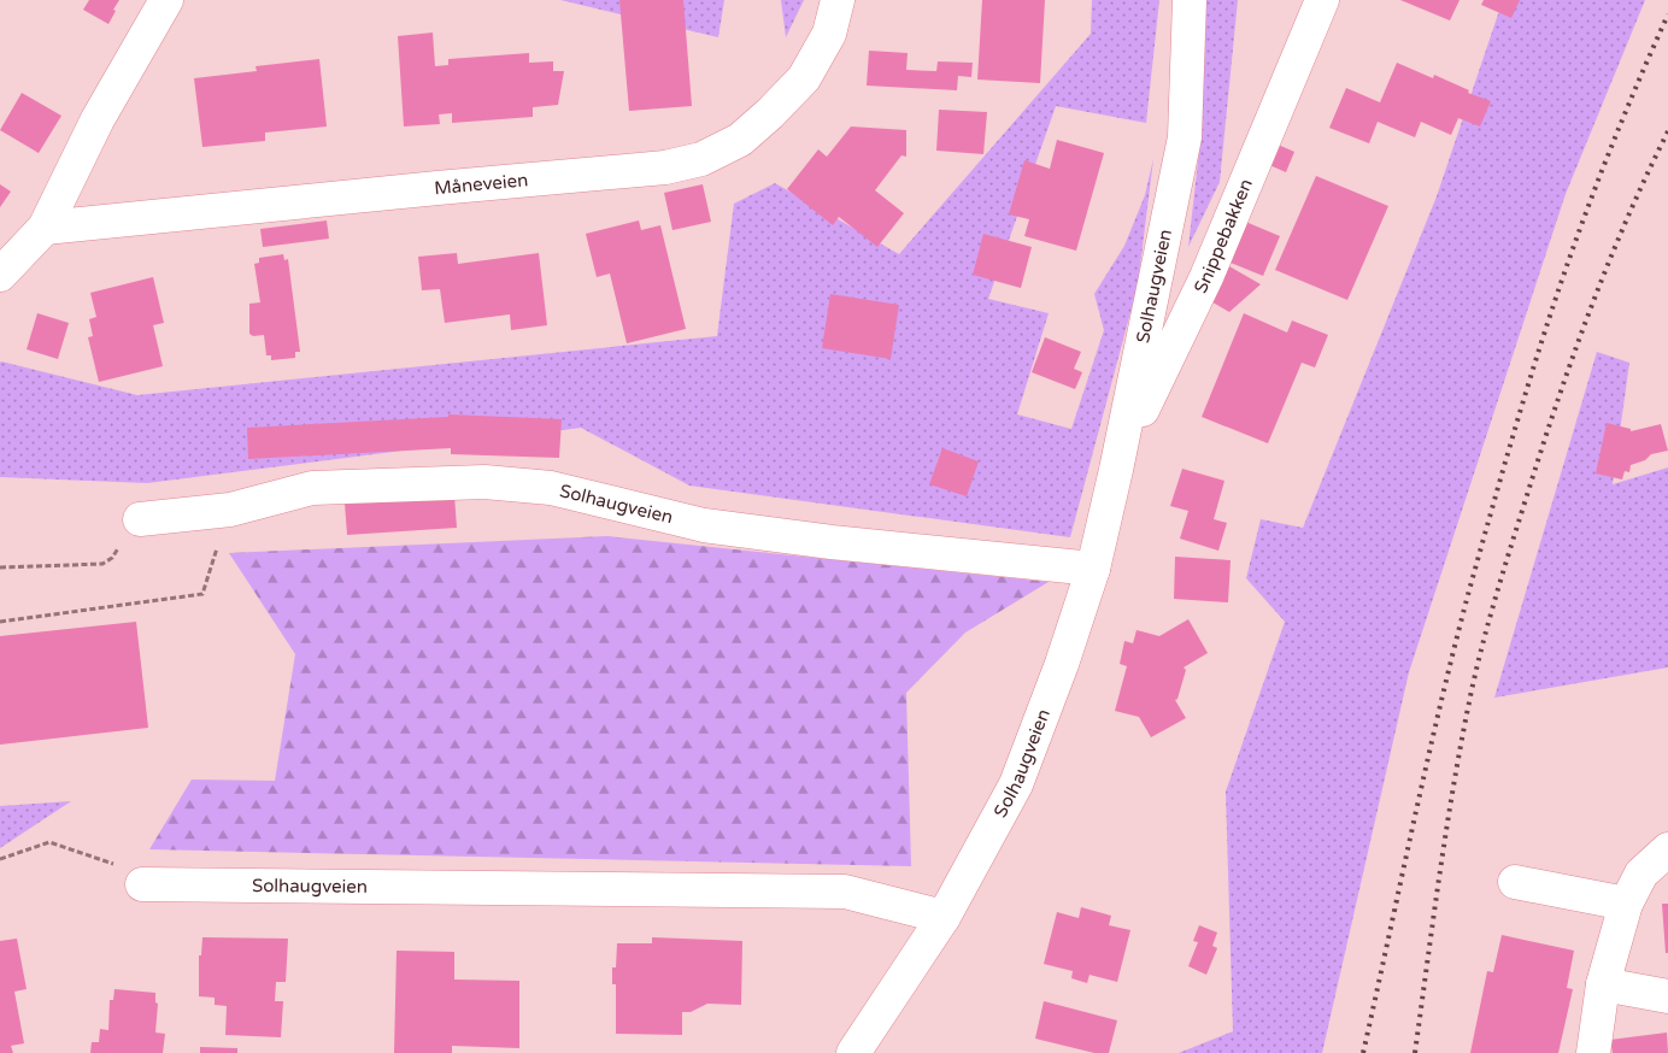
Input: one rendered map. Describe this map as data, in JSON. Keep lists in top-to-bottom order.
{
  "streets": {
    "street": ["Måneveien", "Snippebakken", "Solhaugveien"]
  },
  "crossings": [
    ["Snippebakken", "Solhaugveien"]
  ]
}
